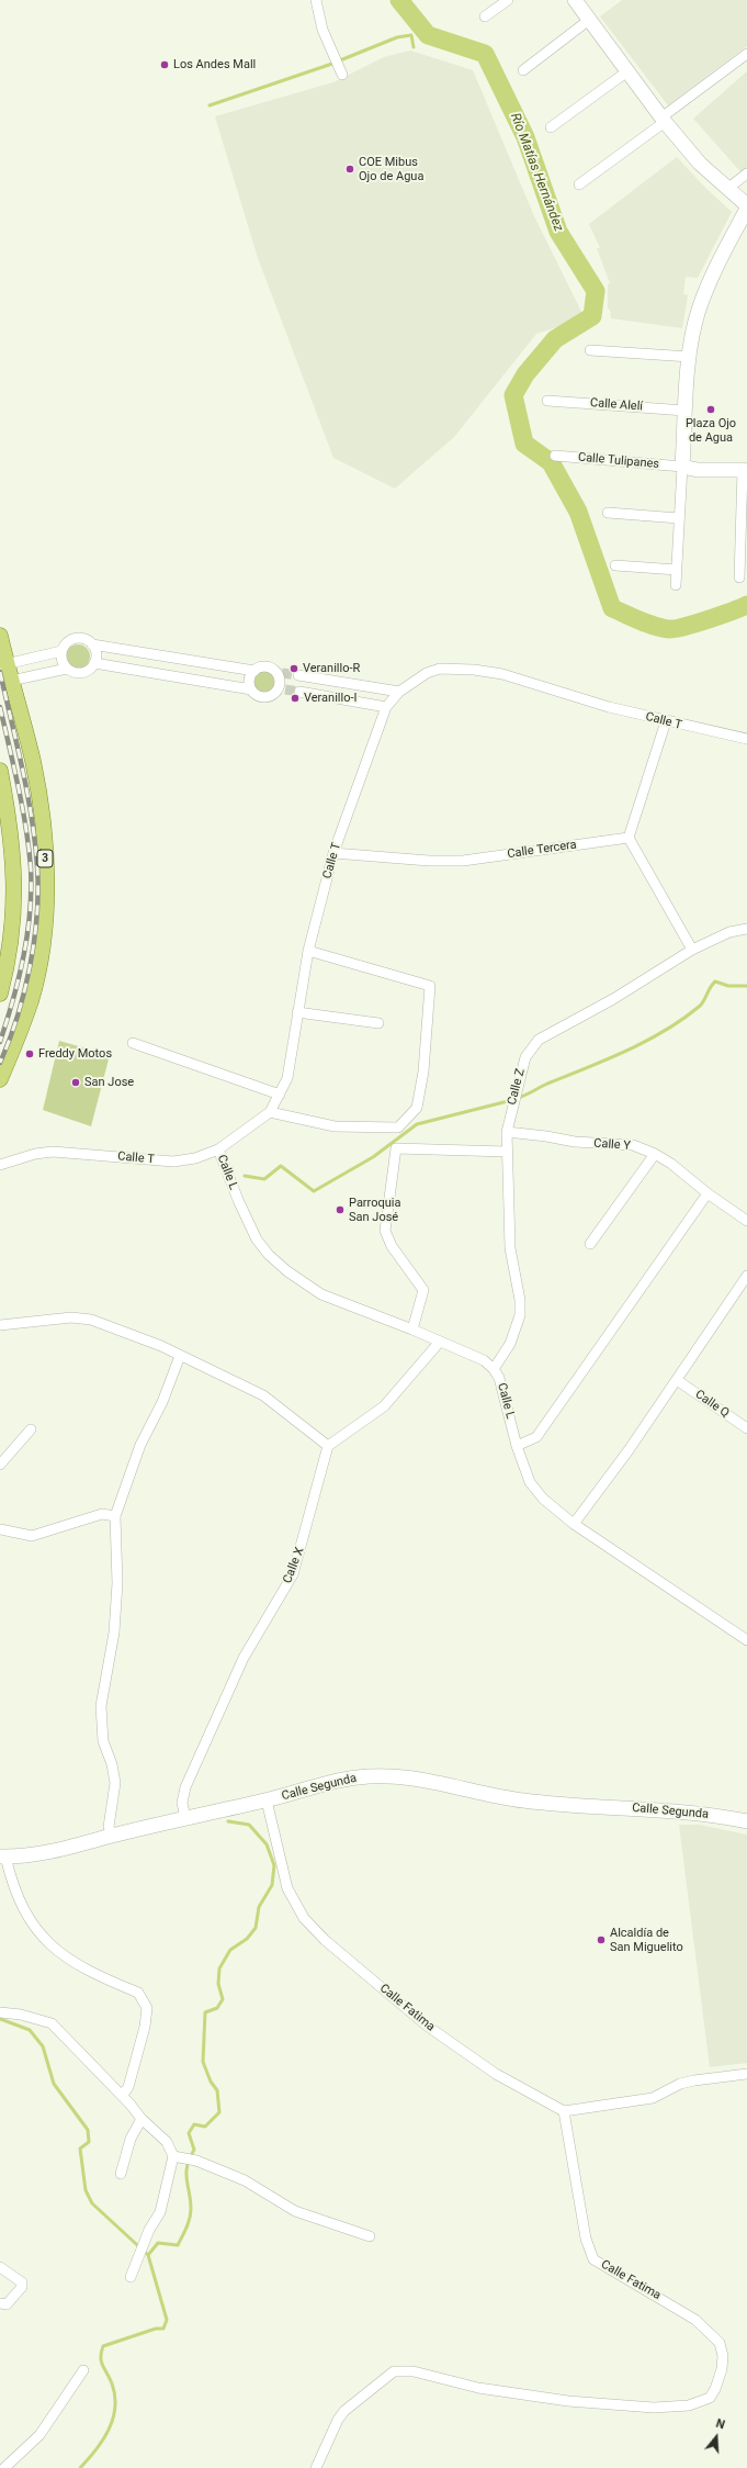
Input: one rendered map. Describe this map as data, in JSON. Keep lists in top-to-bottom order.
{
  "streets": {
    "main road": ["3"],
    "street": [
      "Calle Alelí",
      "Calle Tulipanes",
      "Calle T",
      "Calle Tercera",
      "Calle Z",
      "Calle Y",
      "Calle L",
      "Calle Q",
      "Calle X",
      "Calle Segunda",
      "Calle Fatima"
    ]
  },
  "crossings": [
    ["Calle T", "Calle Tercera"],
    ["Calle T", "Calle L"],
    ["Calle Z", "Calle Y"],
    ["Calle Z", "Calle L"],
    ["Calle X", "Calle Segunda"],
    ["Calle Segunda", "Calle Fatima"]
  ],
  "water": ["Río Matías Hernández"],
  "places": [
    "Los Andes Mall",
    "COE Mibus Ojo de Agua",
    "Plaza Ojo de Agua",
    "Veranillo-R",
    "Veranillo-I",
    "Freddy Motos",
    "San Jose",
    "Parroquia San José",
    "Alcaldía de San Miguelito"
  ],
  "north": "top"
}
